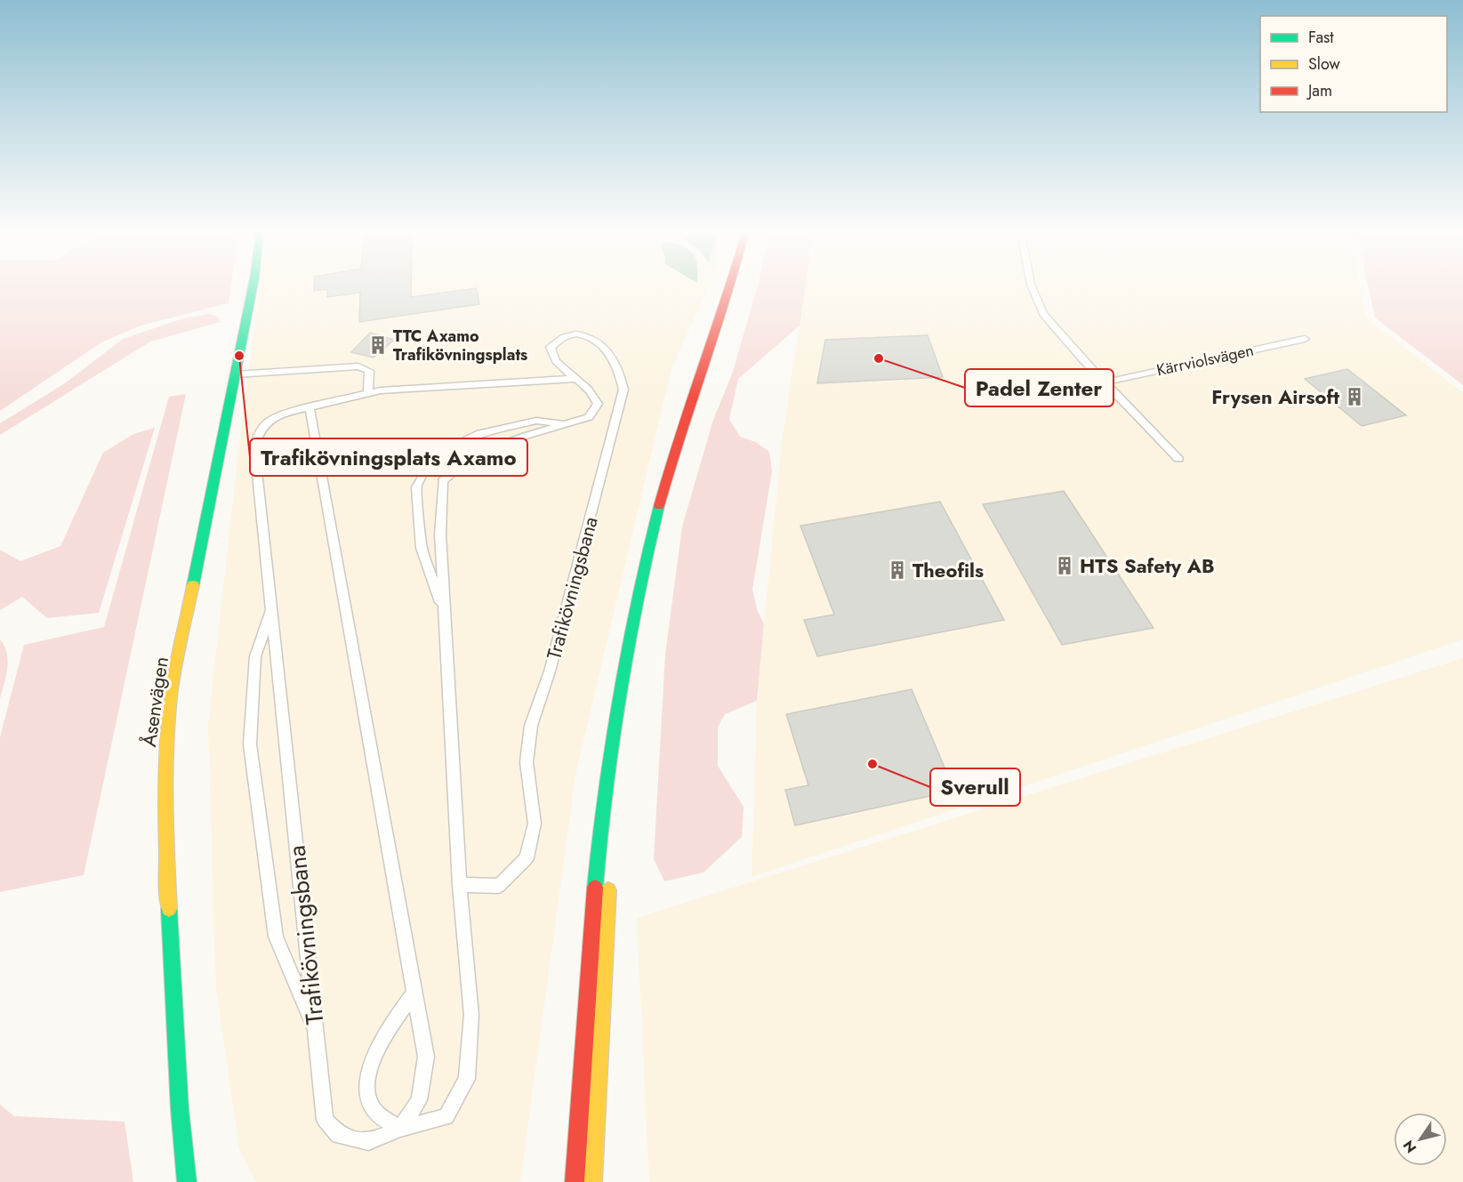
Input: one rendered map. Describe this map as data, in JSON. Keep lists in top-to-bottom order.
{
  "streets": {
    "main road": ["Åsenvägen"],
    "street": ["Kärrviolsvägen", "Trafikövningsbana"]
  },
  "places": {
    "building": [
      "TTC Axamo Trafikövningsplats",
      "Frysen Airsoft",
      "HTS Safety AB",
      "Theofils"
    ],
    "other": ["Trafikövningsplats Axamo", "Padel Zenter", "Sverull"]
  },
  "legend": ["Fast", "Slow", "Jam"],
  "north": "bottom left"
}
